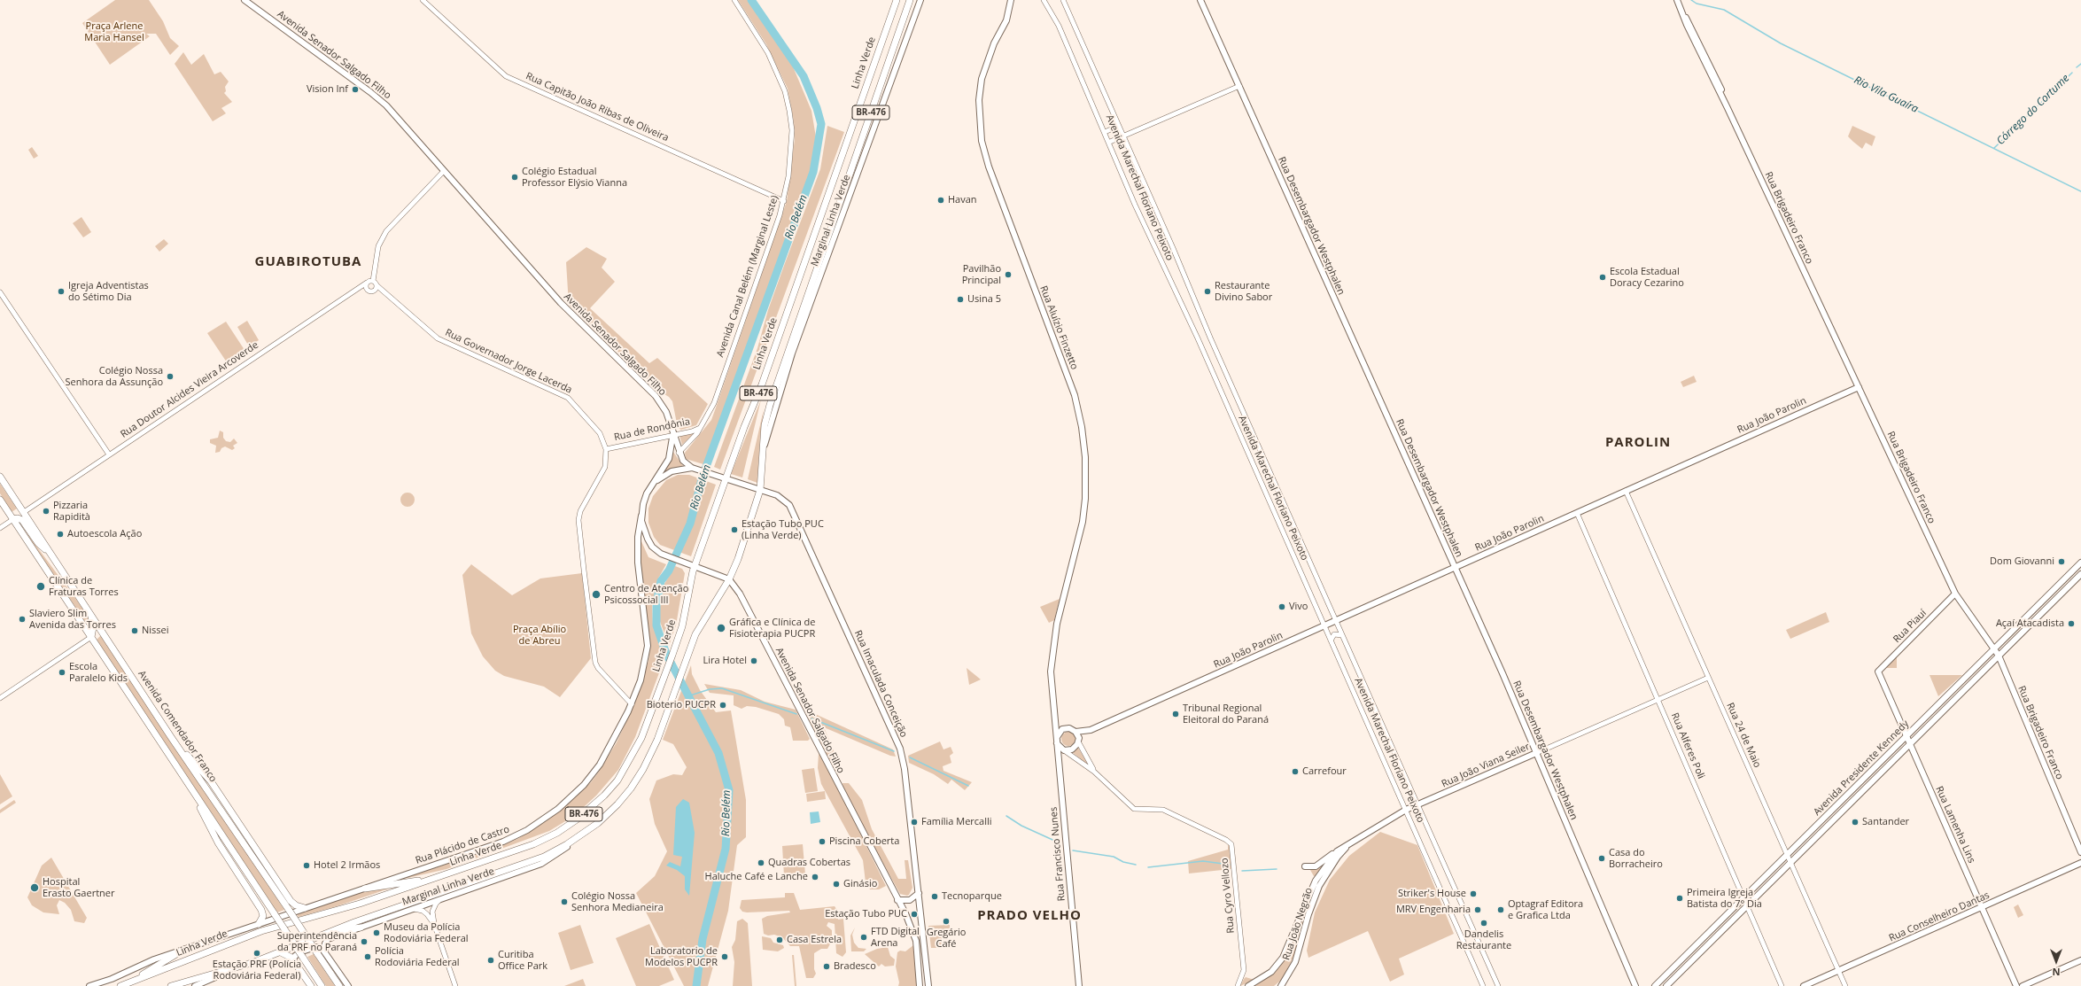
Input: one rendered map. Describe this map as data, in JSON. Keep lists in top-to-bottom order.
{
  "streets": {
    "highway": ["Linha Verde", "BR-476", "Avenida Comendador Franco"],
    "main road": [
      "Avenida Senador Salgado Filho",
      "Rua Brigadeiro Franco",
      "Marginal Linha Verde",
      "Rua Desembargador Westphalen",
      "Rua Aluízio Finzetto",
      "Rua João Parolin",
      "Rua Piauí",
      "Rua Imaculada Conceição",
      "Rua João Viana Seiler",
      "Avenida Presidente Kennedy",
      "Rua Lamenha Lins",
      "Rua Plácido de Castro",
      "Rua Francisco Nunes",
      "Rua Conselheiro Dantas",
      "Rua João Negrão"
    ],
    "street": [
      "Rua Capitão João Ribas de Oliveira",
      "Avenida Marechal Floriano Peixoto",
      "Avenida Canal Belém (Marginal Leste)",
      "Rua Governador Jorge Lacerda",
      "Rua Doutor Alcides Vieira Arcoverde",
      "Rua de Rondônia",
      "Rua 24 de Maio",
      "Rua Alferes Poli",
      "Rua Cyro Vellozo"
    ]
  },
  "crossings": [
    ["Avenida Senador Salgado Filho", "Linha Verde"],
    ["Avenida Senador Salgado Filho", "BR-476"],
    ["Avenida Senador Salgado Filho", "Rua de Rondônia"],
    ["Avenida Senador Salgado Filho", "Rua Imaculada Conceição"],
    ["Avenida Senador Salgado Filho", "Rua Plácido de Castro"],
    ["Linha Verde", "Rua Imaculada Conceição"],
    ["Rua Capitão João Ribas de Oliveira", "Avenida Canal Belém (Marginal Leste)"],
    ["BR-476", "Marginal Linha Verde"],
    ["BR-476", "Rua Imaculada Conceição"],
    ["Avenida Marechal Floriano Peixoto", "Rua João Parolin"],
    ["Avenida Marechal Floriano Peixoto", "Rua João Viana Seiler"],
    ["Rua Brigadeiro Franco", "Rua João Parolin"],
    ["Rua Brigadeiro Franco", "Rua Piauí"],
    ["Rua Brigadeiro Franco", "Avenida Presidente Kennedy"],
    ["Rua Desembargador Westphalen", "Rua João Parolin"],
    ["Rua Desembargador Westphalen", "Rua João Viana Seiler"],
    ["Avenida Canal Belém (Marginal Leste)", "Rua de Rondônia"],
    ["Avenida Canal Belém (Marginal Leste)", "Rua Imaculada Conceição"],
    ["Rua Aluízio Finzetto", "Rua Francisco Nunes"],
    ["Rua Governador Jorge Lacerda", "Rua Doutor Alcides Vieira Arcoverde"],
    ["Rua Governador Jorge Lacerda", "Rua de Rondônia"],
    ["Rua Governador Jorge Lacerda", "Rua Plácido de Castro"],
    ["Rua Doutor Alcides Vieira Arcoverde", "Avenida Comendador Franco"],
    ["Rua João Parolin", "Rua 24 de Maio"],
    ["Rua João Parolin", "Rua Alferes Poli"],
    ["Rua João Parolin", "Rua Francisco Nunes"],
    ["Rua de Rondônia", "Rua Imaculada Conceição"],
    ["Rua Piauí", "Rua Lamenha Lins"],
    ["Rua 24 de Maio", "Rua João Viana Seiler"],
    ["Rua 24 de Maio", "Avenida Presidente Kennedy"],
    ["Rua 24 de Maio", "Rua Conselheiro Dantas"],
    ["Rua Alferes Poli", "Rua João Viana Seiler"],
    ["Rua Alferes Poli", "Avenida Presidente Kennedy"],
    ["Rua João Viana Seiler", "Rua João Negrão"],
    ["Avenida Presidente Kennedy", "Rua Lamenha Lins"],
    ["Rua Lamenha Lins", "Rua Conselheiro Dantas"]
  ],
  "districts": ["GUABIROTUBA", "PAROLIN", "PRADO VELHO"],
  "water": ["Rio Vila Guaíra", "Córrego do Cortume", "Rio Belém"],
  "parks": ["Praça Arlene Maria Hansel", "Praça Abílio de Abreu"],
  "places": [
    "Vision Inf",
    "Colégio Estadual Professor Elýsio Vianna",
    "Havan",
    "Pavilhão Principal",
    "Escola Estadual Doracy Cezarino",
    "Igreja Adventistas do Sétimo Dia",
    "Restaurante Divino Sabor",
    "Usina 5",
    "Colégio Nossa Senhora da Assunção",
    "Pizzaria Rapidità",
    "Estação Tubo PUC (Linha Verde)",
    "Autoescola Ação",
    "Dom Giovanni",
    "Clínica de Fraturas Torres",
    "Centro de Atenção Psicossocial III",
    "Vivo",
    "Slaviero Slim Avenida das Torres",
    "Açaí Atacadista",
    "Gráfica e Clínica de Fisioterapia PUCPR",
    "Nissei",
    "Lira Hotel",
    "Escola Paralelo Kids",
    "Bioterio PUCPR",
    "Tribunal Regional Eleitoral do Paraná",
    "Carrefour",
    "Família Mercalli",
    "Santander",
    "Piscina Coberta",
    "Casa do Borracheiro",
    "Quadras Cobertas",
    "Hotel 2 Irmãos",
    "Haluche Café e Lanche",
    "Ginásio",
    "Hospital Erasto Gaertner",
    "Striker's House",
    "Tecnoparque",
    "Primeira Igreja Batista do 7° Dia",
    "Colégio Nossa Senhora Medianeira",
    "MRV Engenharia",
    "Optagraf Editora e Grafica Ltda",
    "Estação Tubo PUC",
    "Gregário Café",
    "Dandelis Restaurante",
    "Museu da Polícia Rodoviária Federal",
    "FTD Digital Arena",
    "Casa Estrela",
    "Superintendência da PRF no Paraná",
    "Estação PRF (Polícia Rodoviária Federal)",
    "Polícia Rodoviária Federal",
    "Laboratorio de Modelos PUCPR",
    "Curitiba Office Park",
    "Bradesco"
  ],
  "north": "bottom"
}
